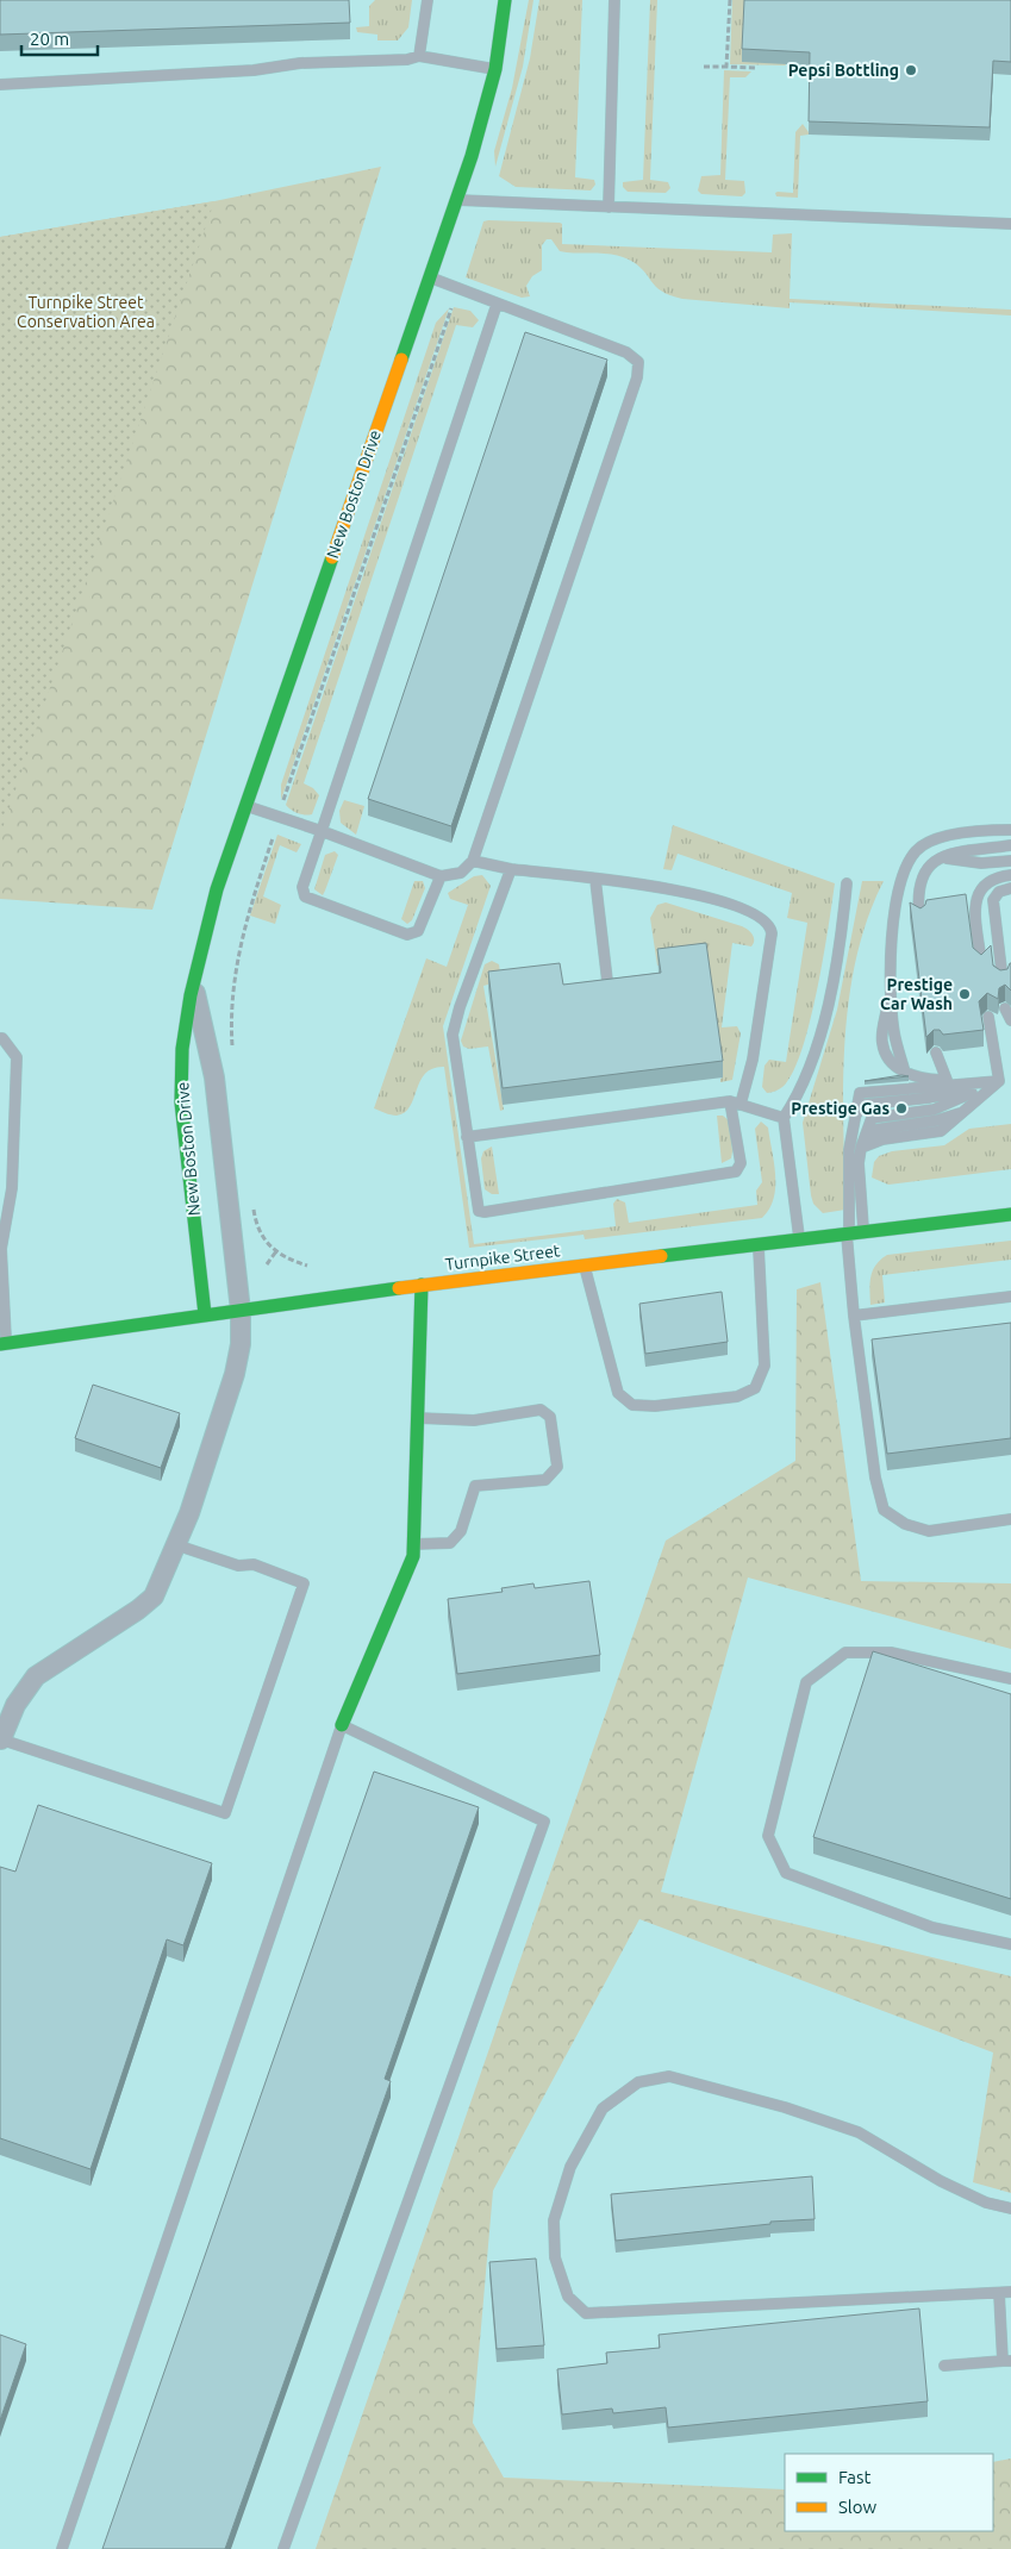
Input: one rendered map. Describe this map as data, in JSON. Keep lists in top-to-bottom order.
{
  "streets": {
    "street": ["New Boston Drive", "Turnpike Street"]
  },
  "crossings": [
    ["New Boston Drive", "Turnpike Street"]
  ],
  "parks": ["Turnpike Street Conservation Area"],
  "places": ["Pepsi Bottling", "Prestige Car Wash", "Prestige Gas"],
  "legend": ["Fast", "Slow"],
  "scale_bar": "20 m"
}
